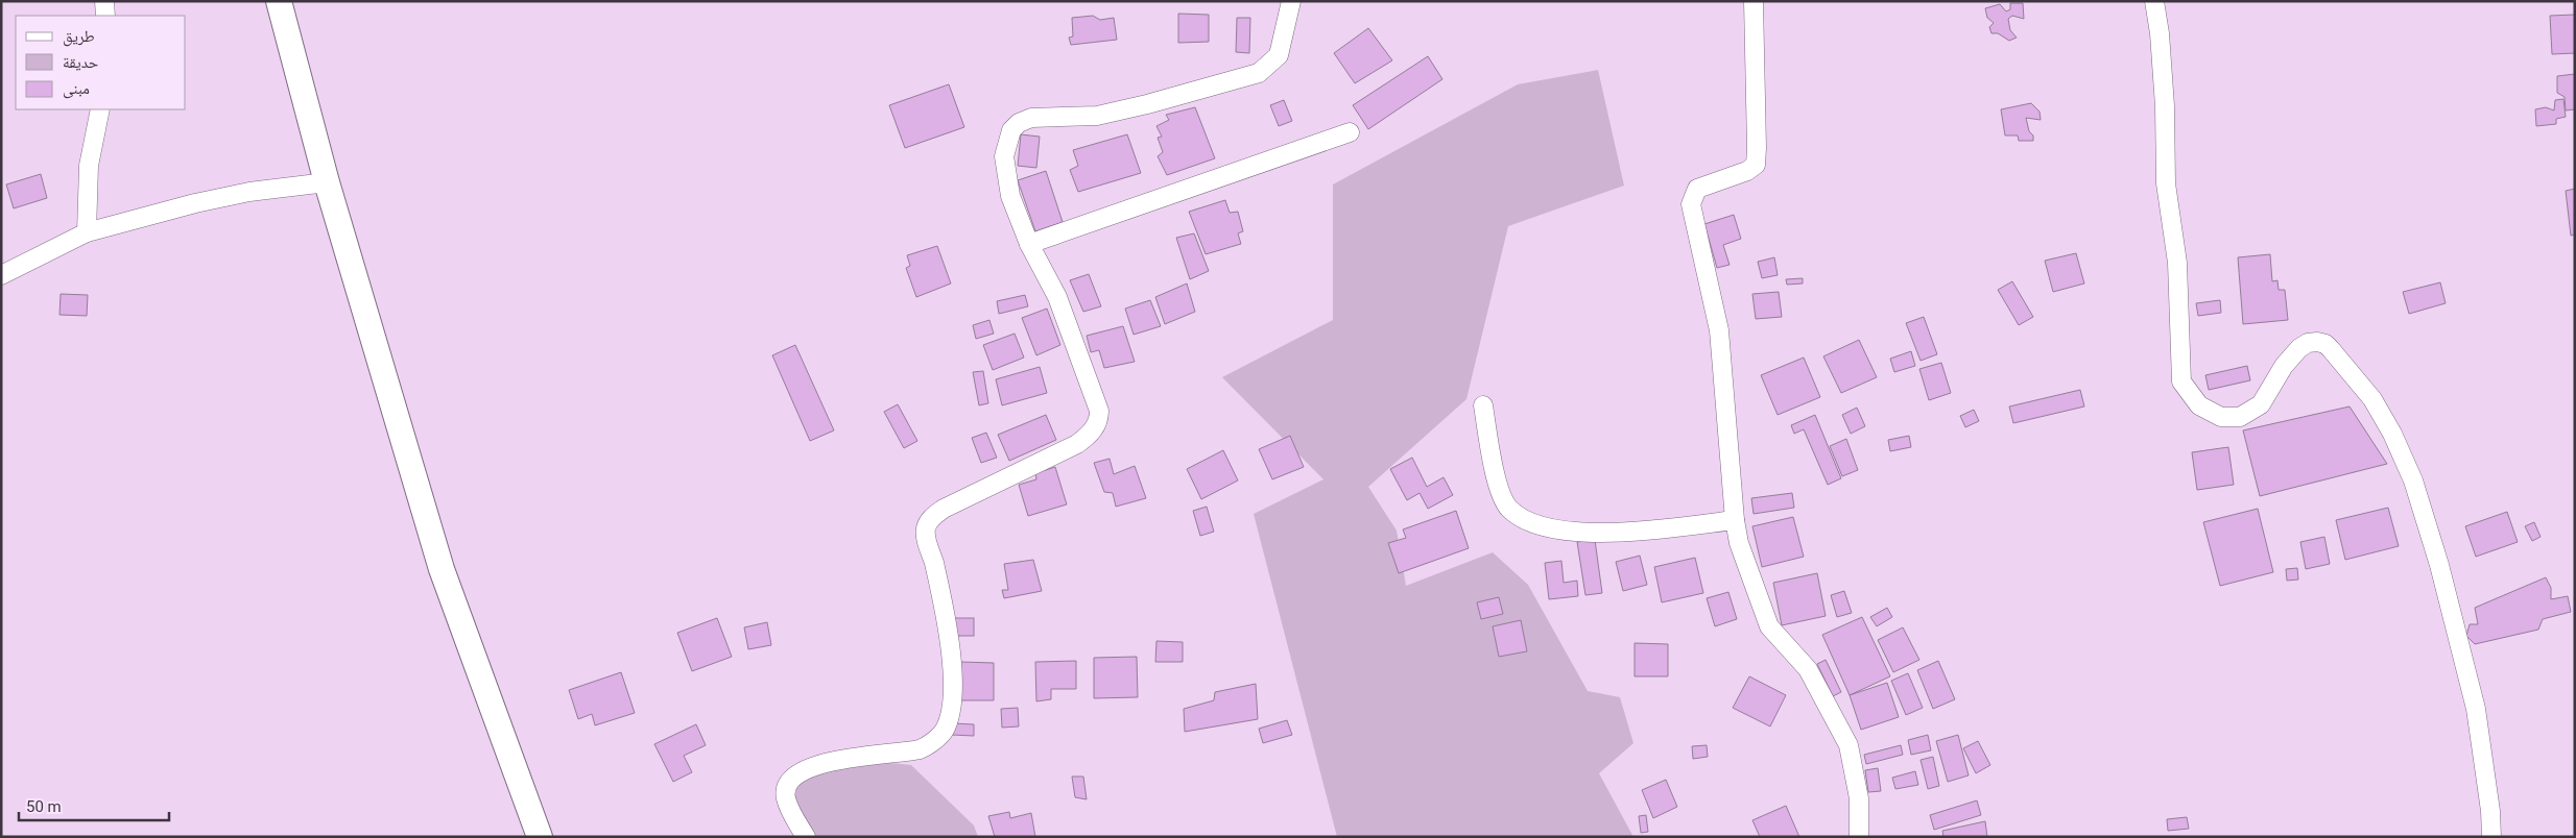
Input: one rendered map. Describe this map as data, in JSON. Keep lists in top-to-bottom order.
{
  "legend": ["طريق", "حديقة", "مبنى"],
  "scale_bar": "50 m"
}
